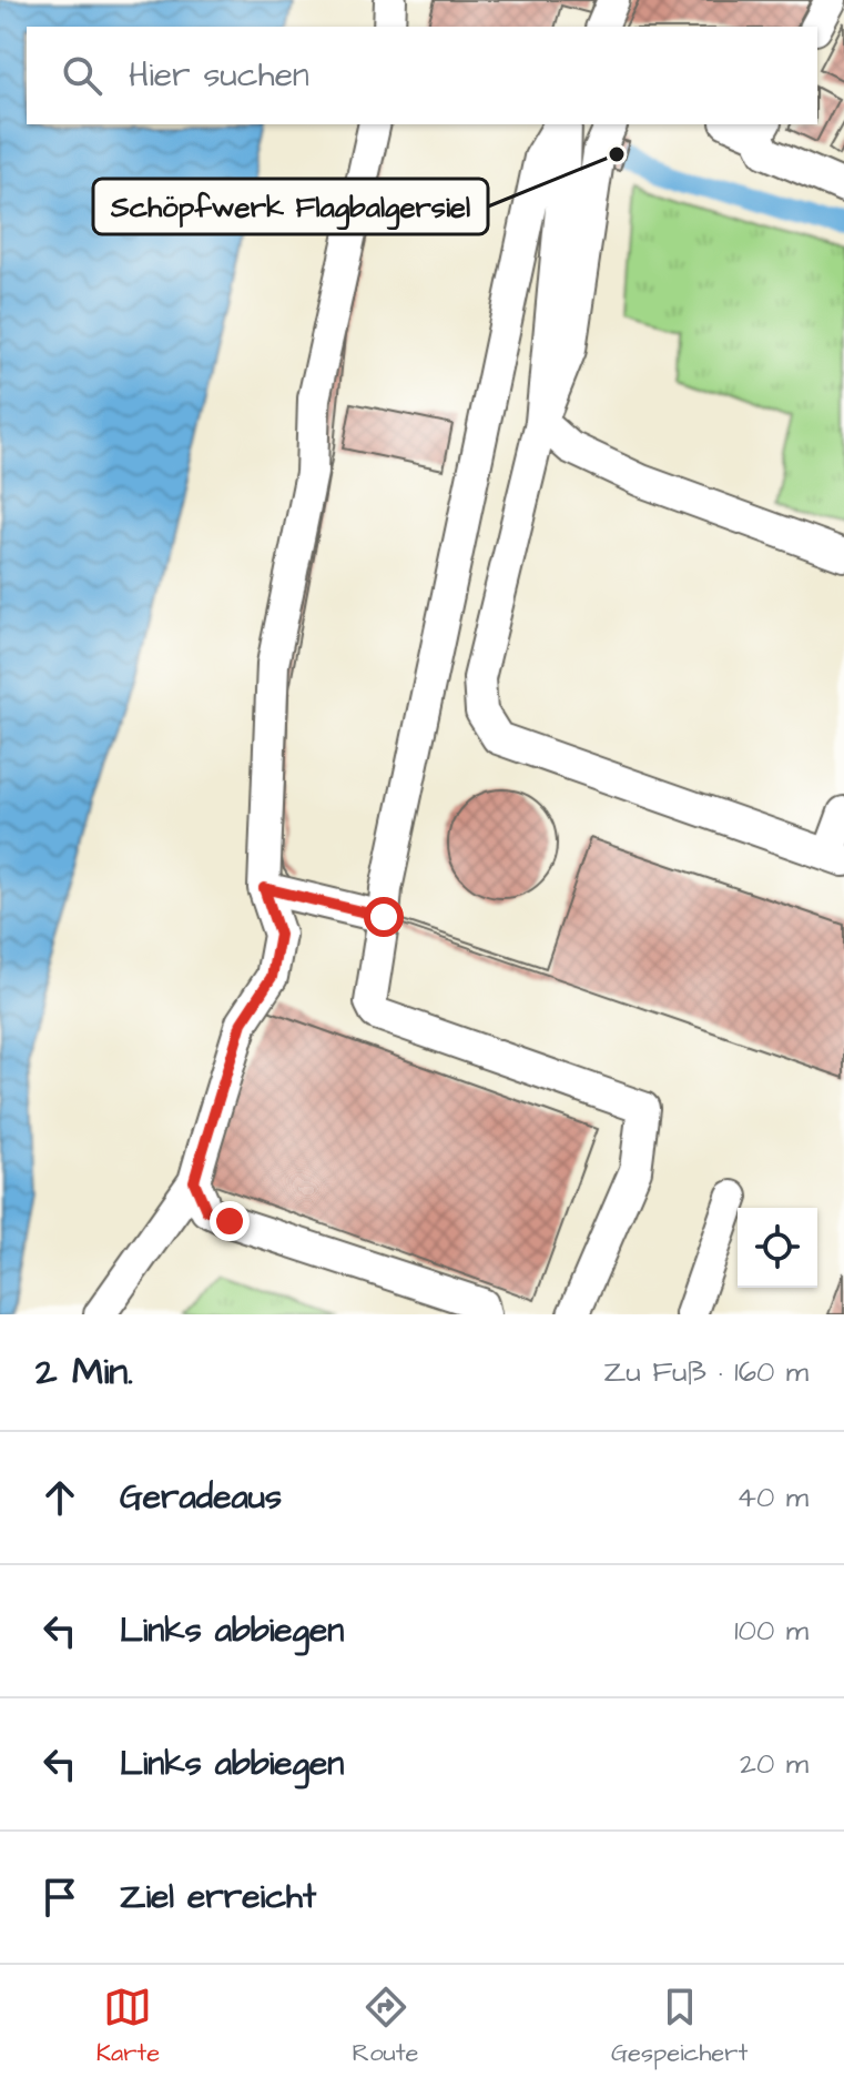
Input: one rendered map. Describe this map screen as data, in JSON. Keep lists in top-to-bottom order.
{
  "places": ["Schöpfwerk Flagbalgersiel"],
  "page": {
    "search": "Hier suchen",
    "heading": ["2 Min.", "Zu Fuß · 160 m"],
    "list": [
      ["Geradeaus", "40 m"],
      ["Links abbiegen", "100 m"],
      ["Links abbiegen", "20 m"],
      "Ziel erreicht"
    ],
    "nav": ["Karte", "Route", "Gespeichert"]
  }
}
